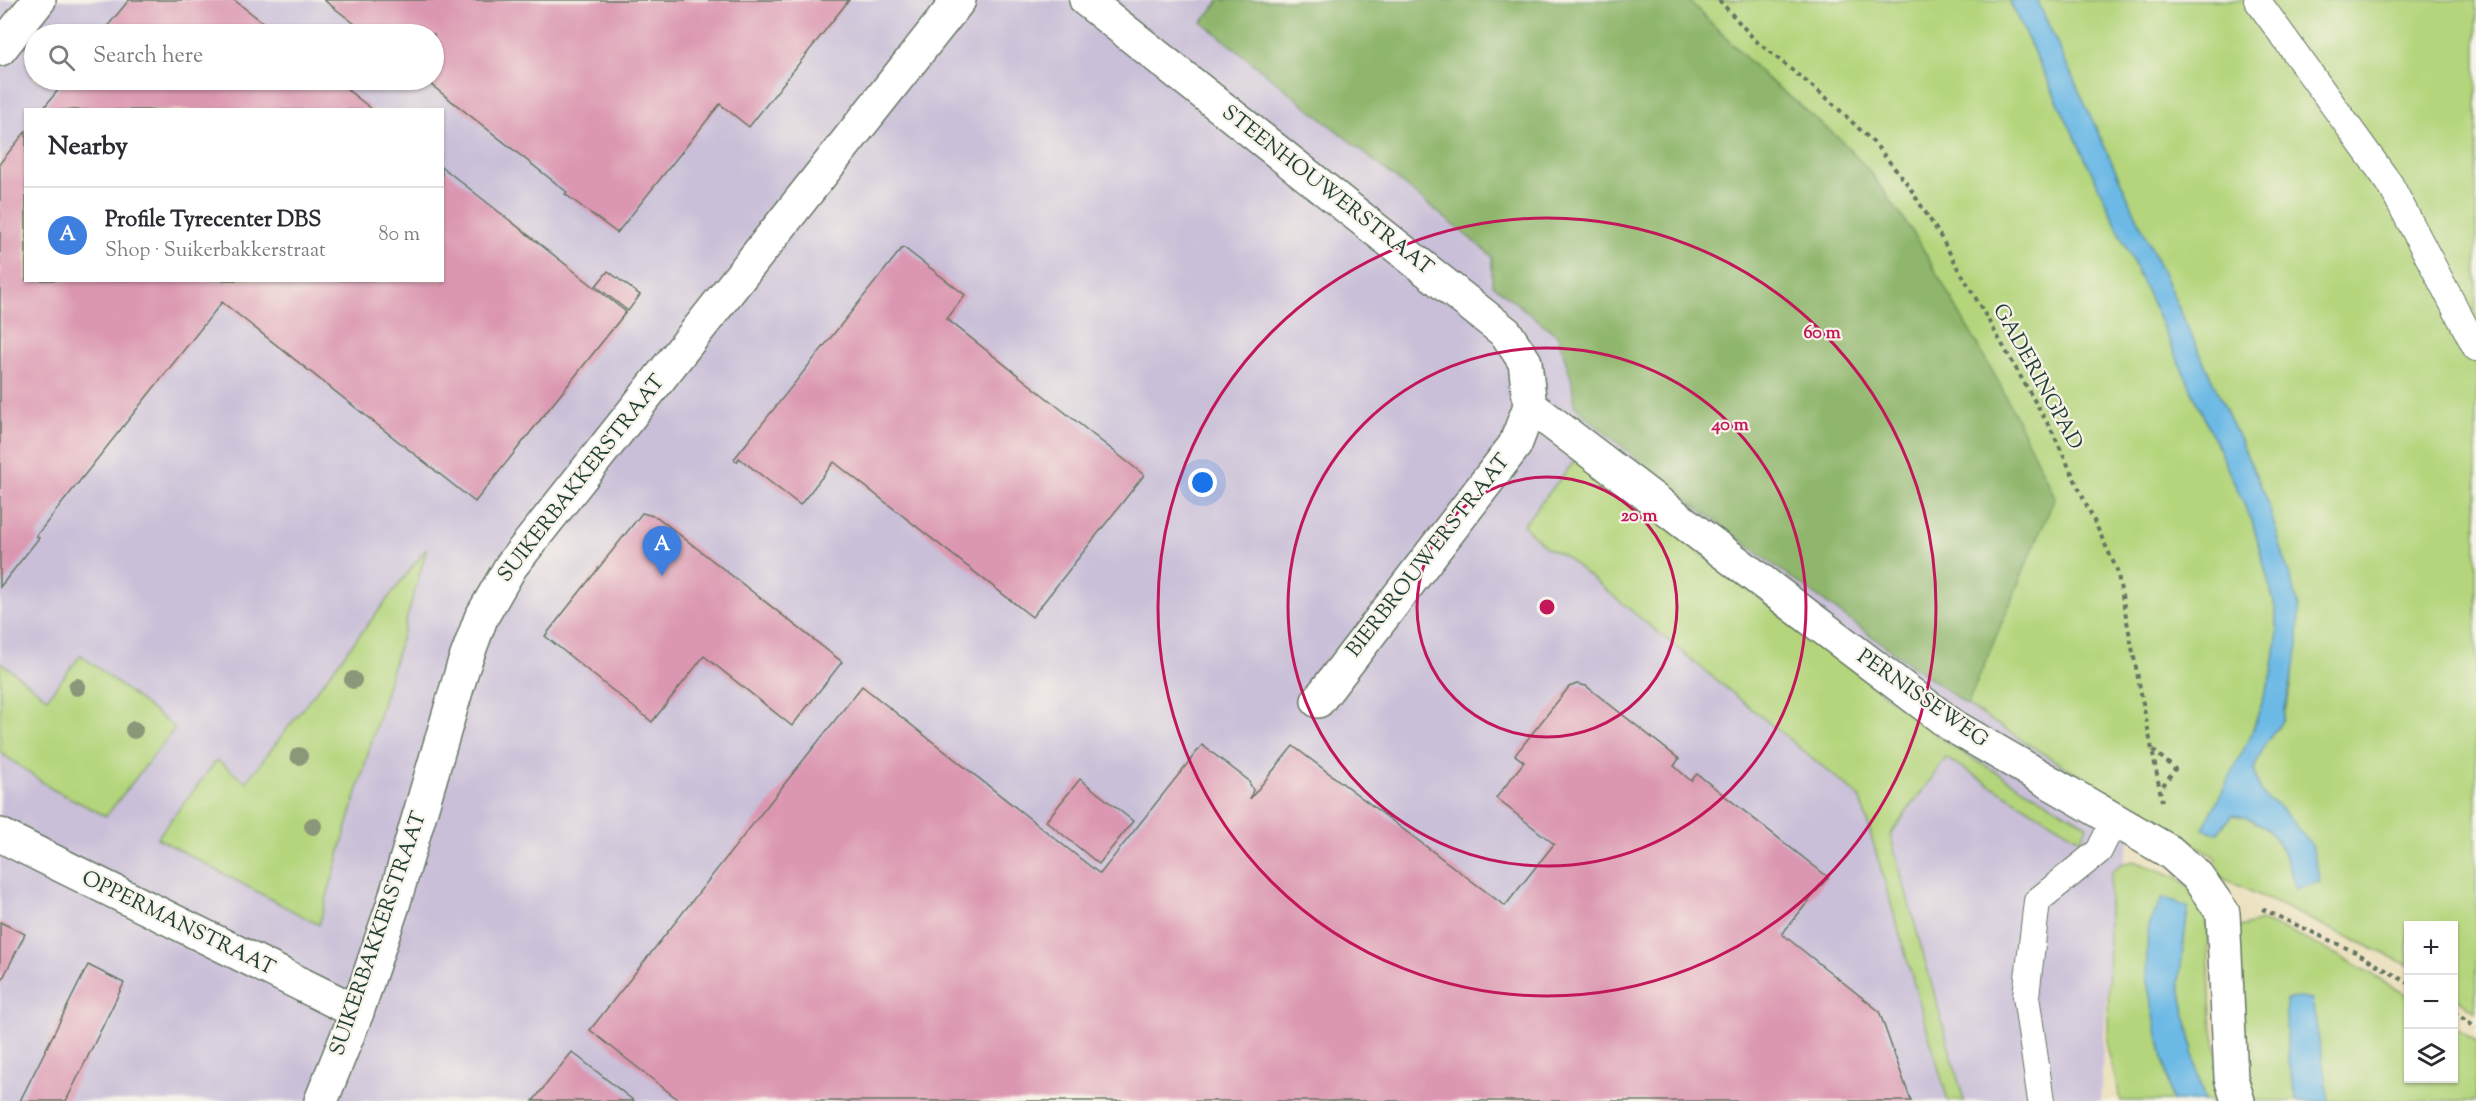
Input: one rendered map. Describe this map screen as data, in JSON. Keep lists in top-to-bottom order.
{
  "streets": {
    "street": [
      "STEENHOUWERSTRAAT",
      "SUIKERBAKKERSTRAAT",
      "BIERBROUWERSTRAAT",
      "PERNISSEWEG",
      "OPPERMANSTRAAT"
    ],
    "path": ["GADERINGPAD"]
  },
  "crossings": [
    ["STEENHOUWERSTRAAT", "BIERBROUWERSTRAAT"],
    ["STEENHOUWERSTRAAT", "PERNISSEWEG"],
    ["GADERINGPAD", "PERNISSEWEG"],
    ["SUIKERBAKKERSTRAAT", "OPPERMANSTRAAT"],
    ["BIERBROUWERSTRAAT", "PERNISSEWEG"]
  ],
  "page": {
    "search": "Search here",
    "heading": "Nearby",
    "list": [
      {
        "mark": "A",
        "name": "Profile Tyrecenter DBS",
        "note": "Shop · Suikerbakkerstraat",
        "value": "80 m"
      }
    ],
    "pins": "A",
    "map_buttons": ["+", "−"]
  },
  "rings": ["60 m", "40 m", "20 m"]
}
